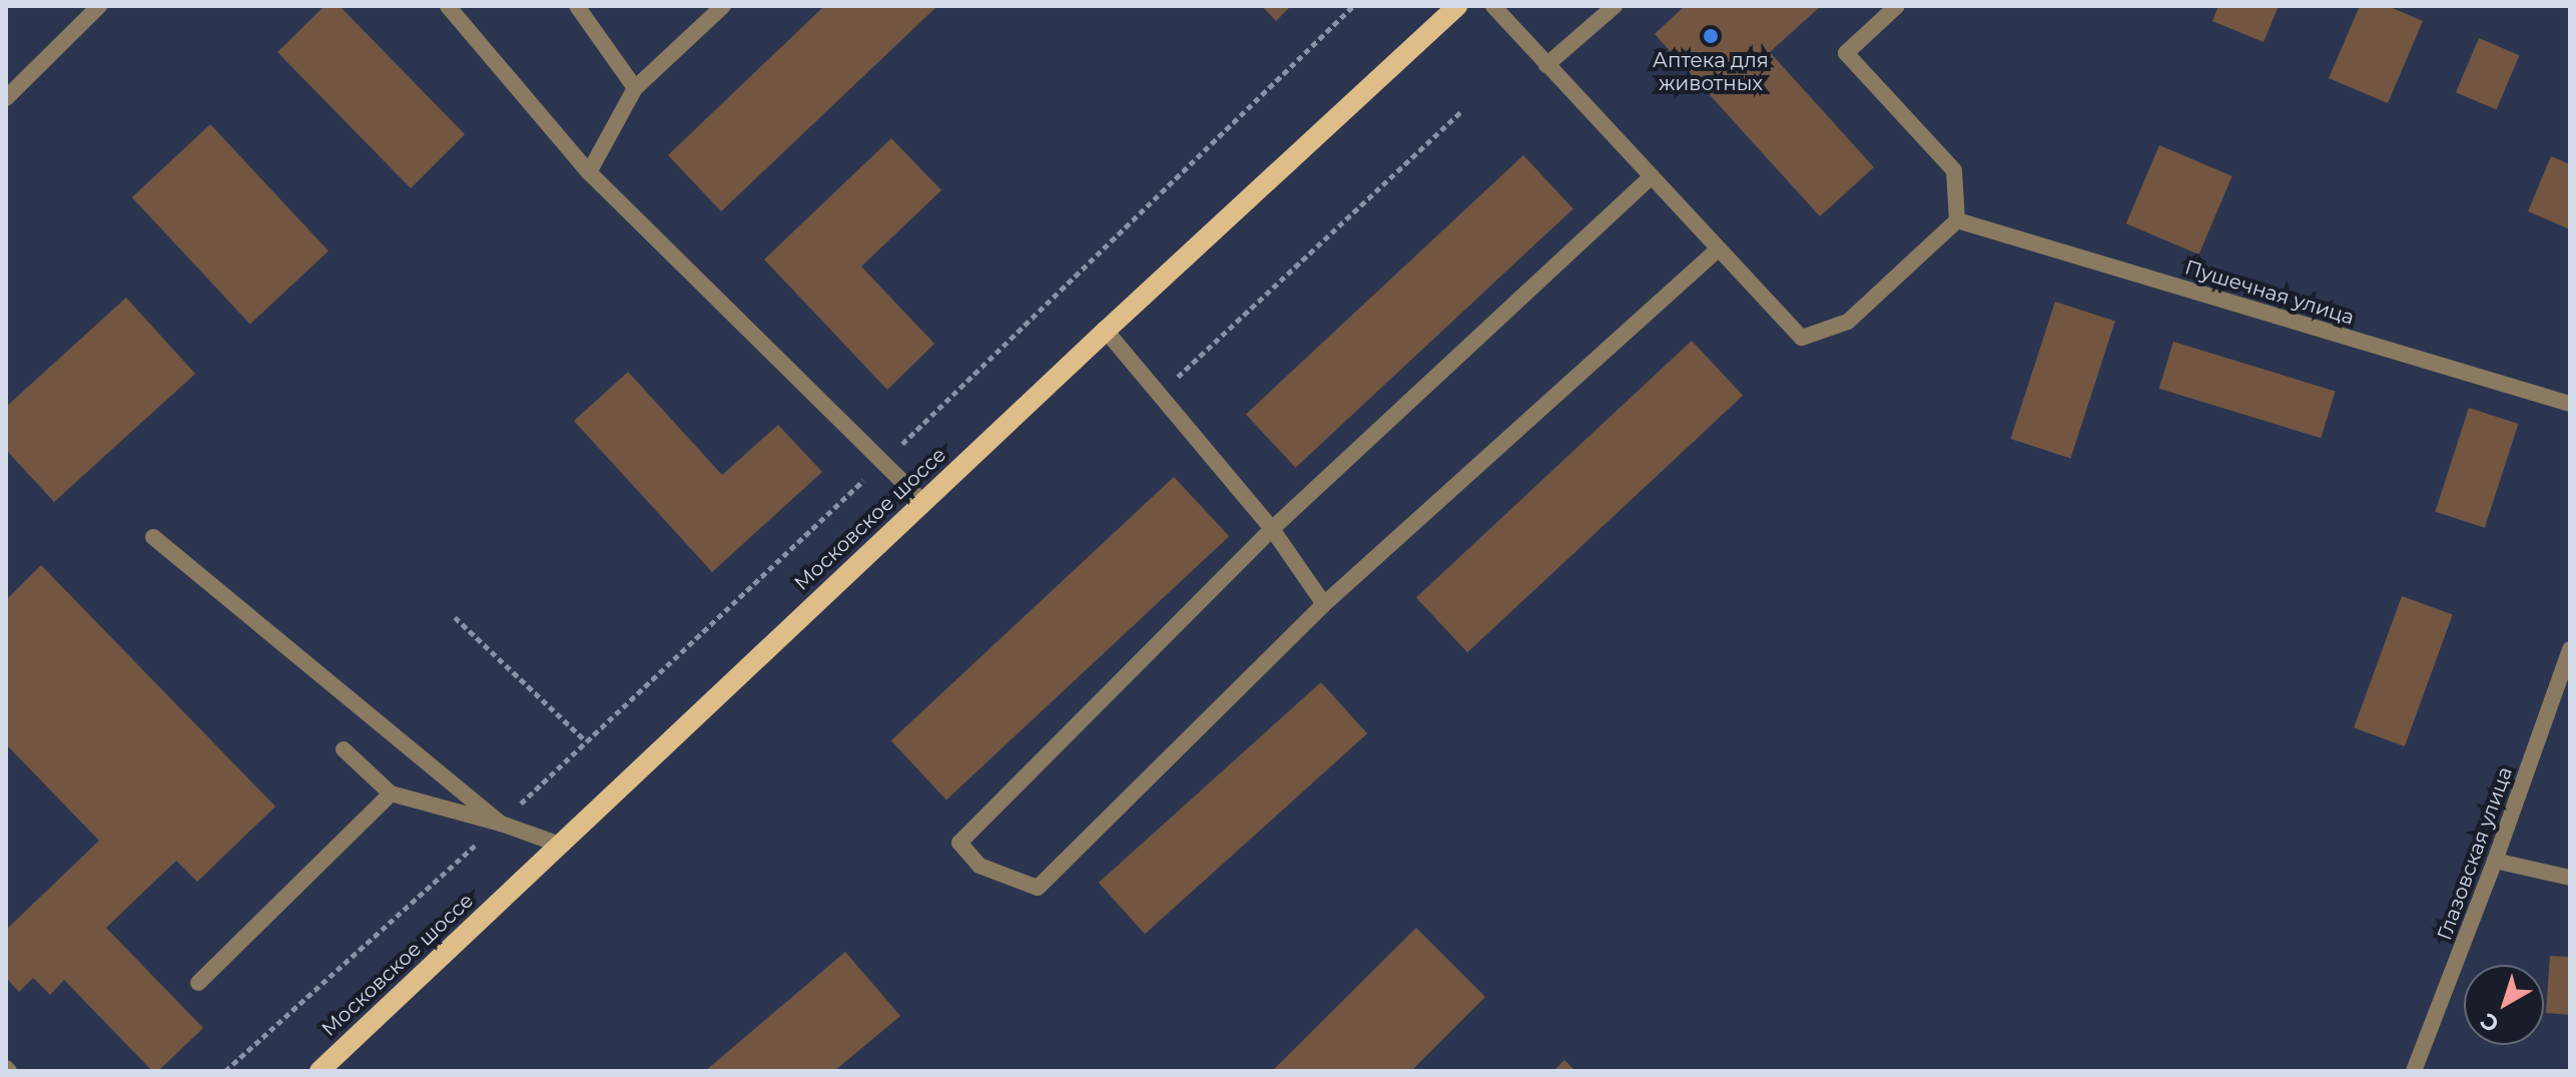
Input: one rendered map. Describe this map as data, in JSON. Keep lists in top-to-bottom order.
{
  "streets": {
    "main road": ["Московское шоссе"],
    "street": ["Пушечная улица", "Глазовская улица"]
  },
  "places": ["Аптека для животных"],
  "north": "bottom left"
}
